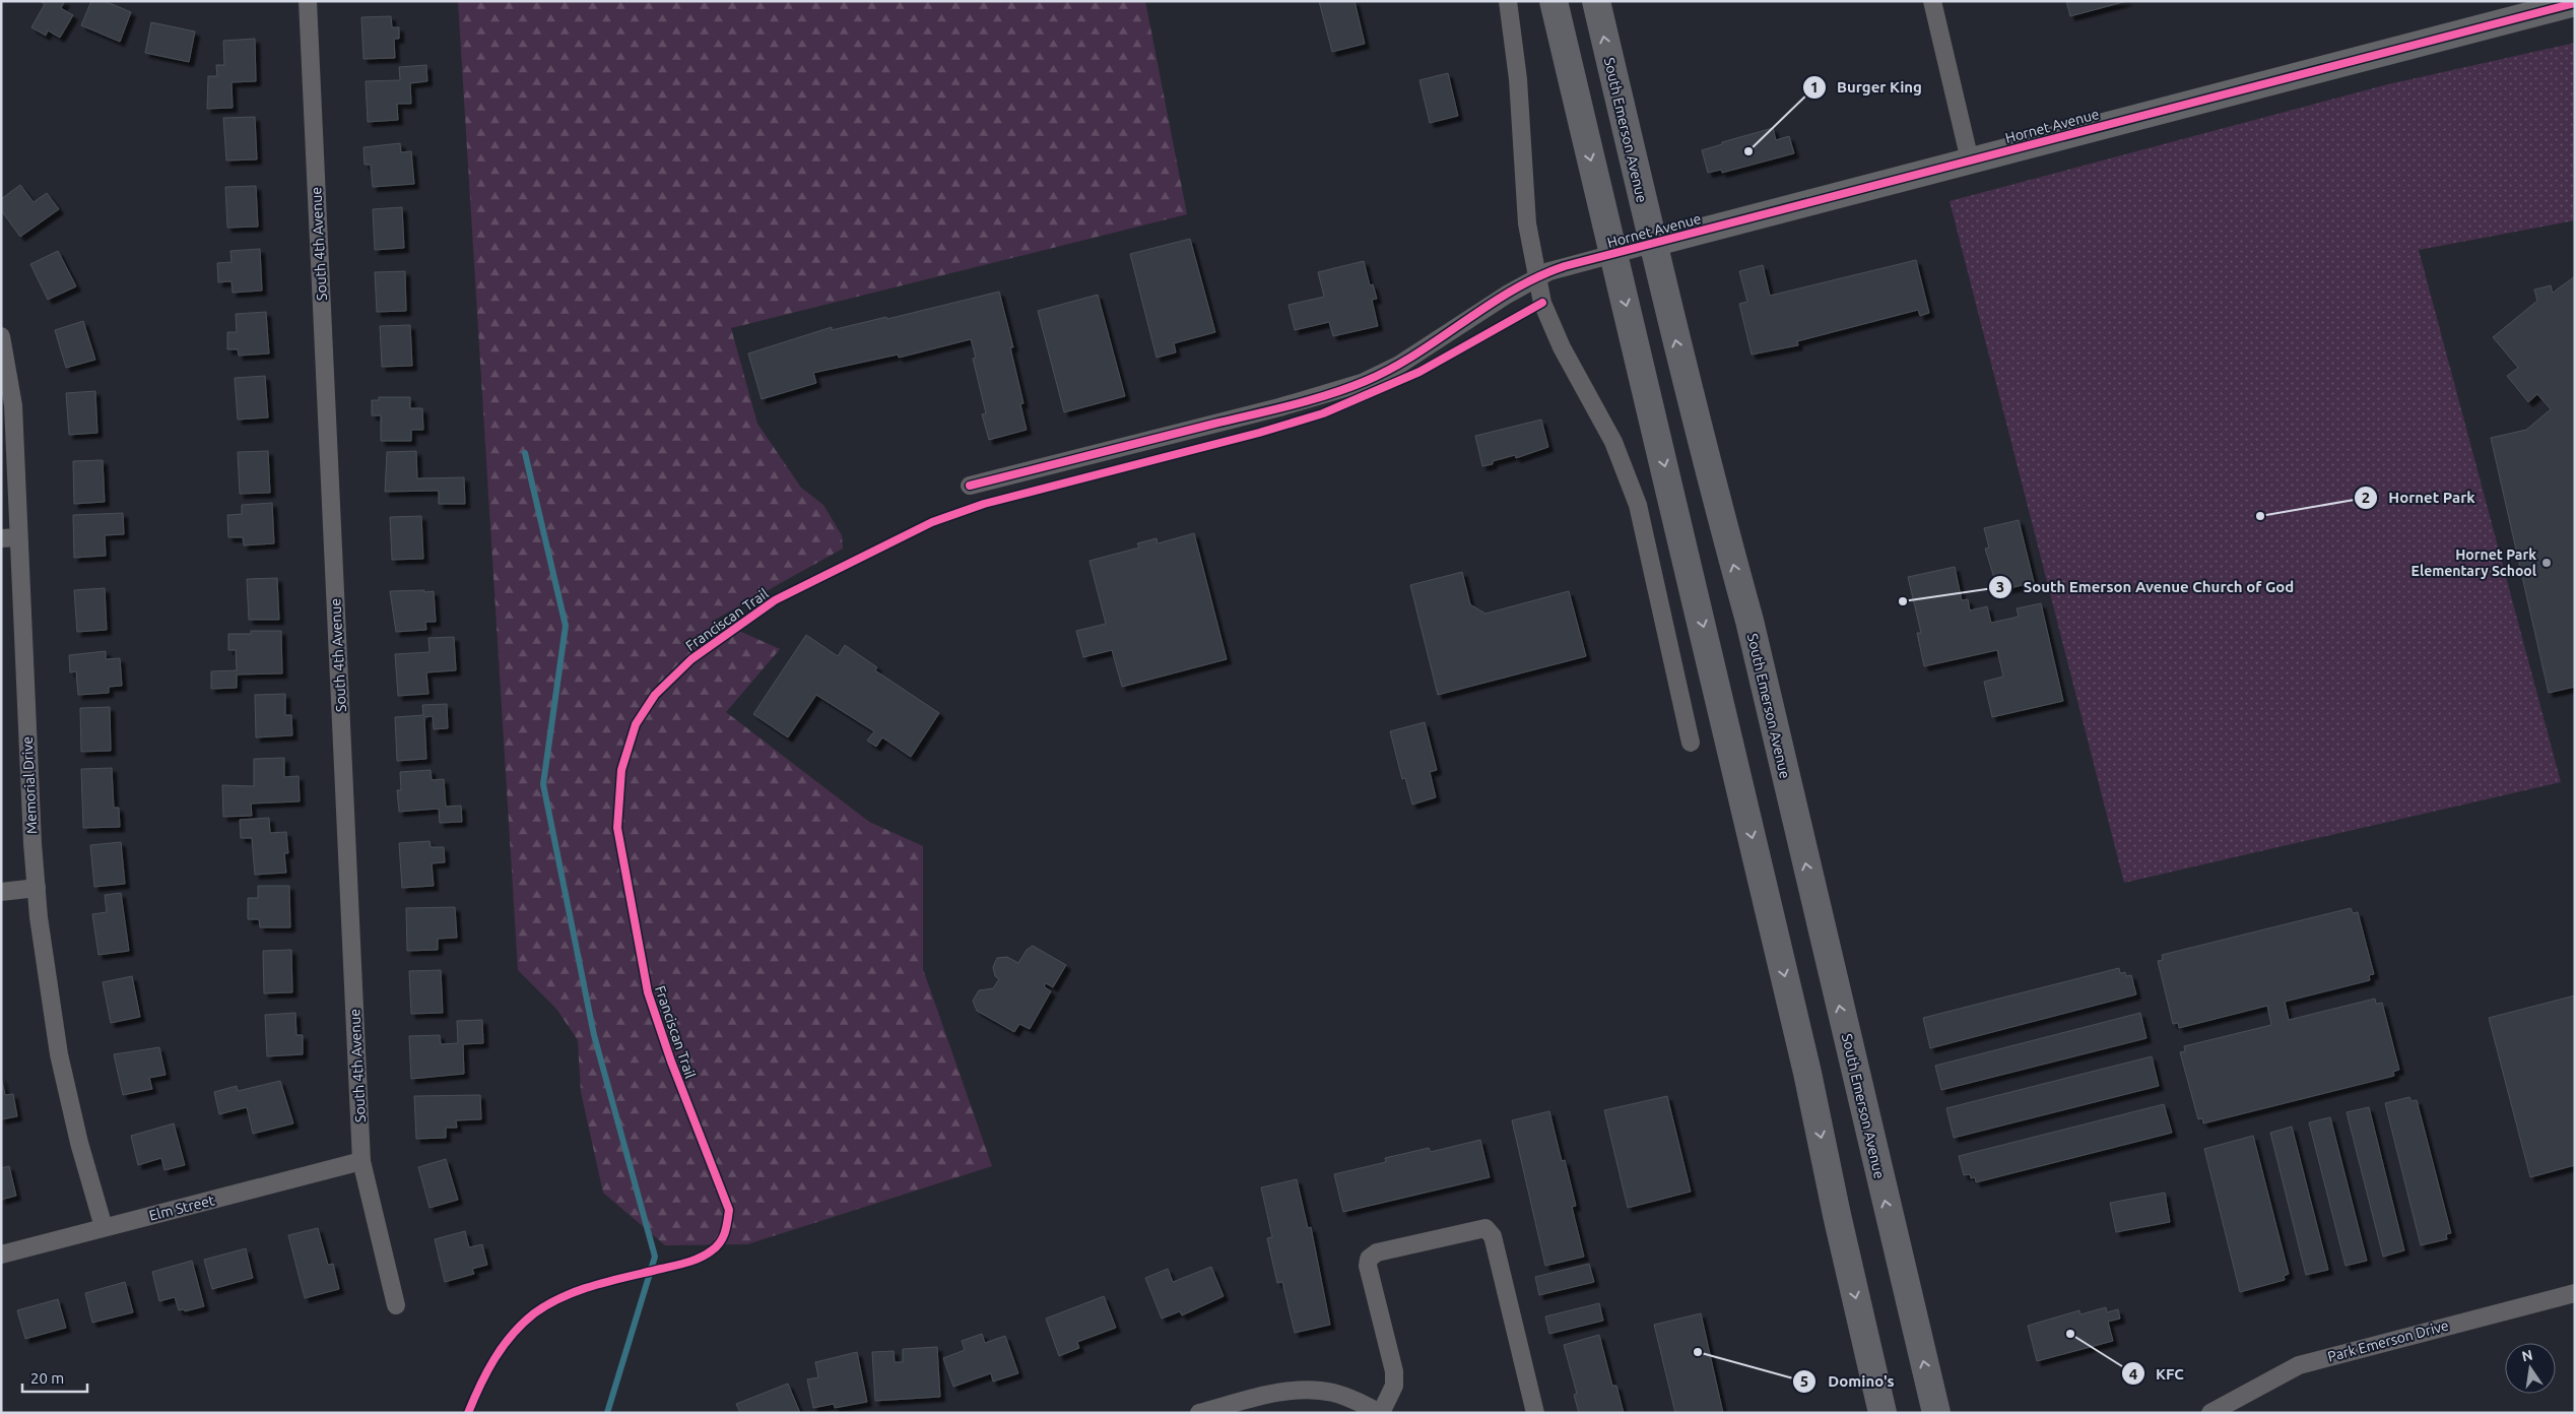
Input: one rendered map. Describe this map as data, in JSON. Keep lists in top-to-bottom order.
{
  "streets": {
    "main road": ["South Emerson Avenue"],
    "street": [
      "Hornet Avenue",
      "South 4th Avenue",
      "Memorial Drive",
      "Elm Street",
      "Park Emerson Drive"
    ],
    "cycle path": ["Franciscan Trail"]
  },
  "crossings": [
    ["Hornet Avenue", "South Emerson Avenue"],
    ["South 4th Avenue", "Elm Street"],
    ["Memorial Drive", "Elm Street"]
  ],
  "places": [
    "Burger King",
    "Hornet Park",
    "Hornet Park Elementary School",
    "South Emerson Avenue Church of God",
    "KFC",
    "Domino's"
  ],
  "scale_bar": "20 m",
  "north": "top"
}
